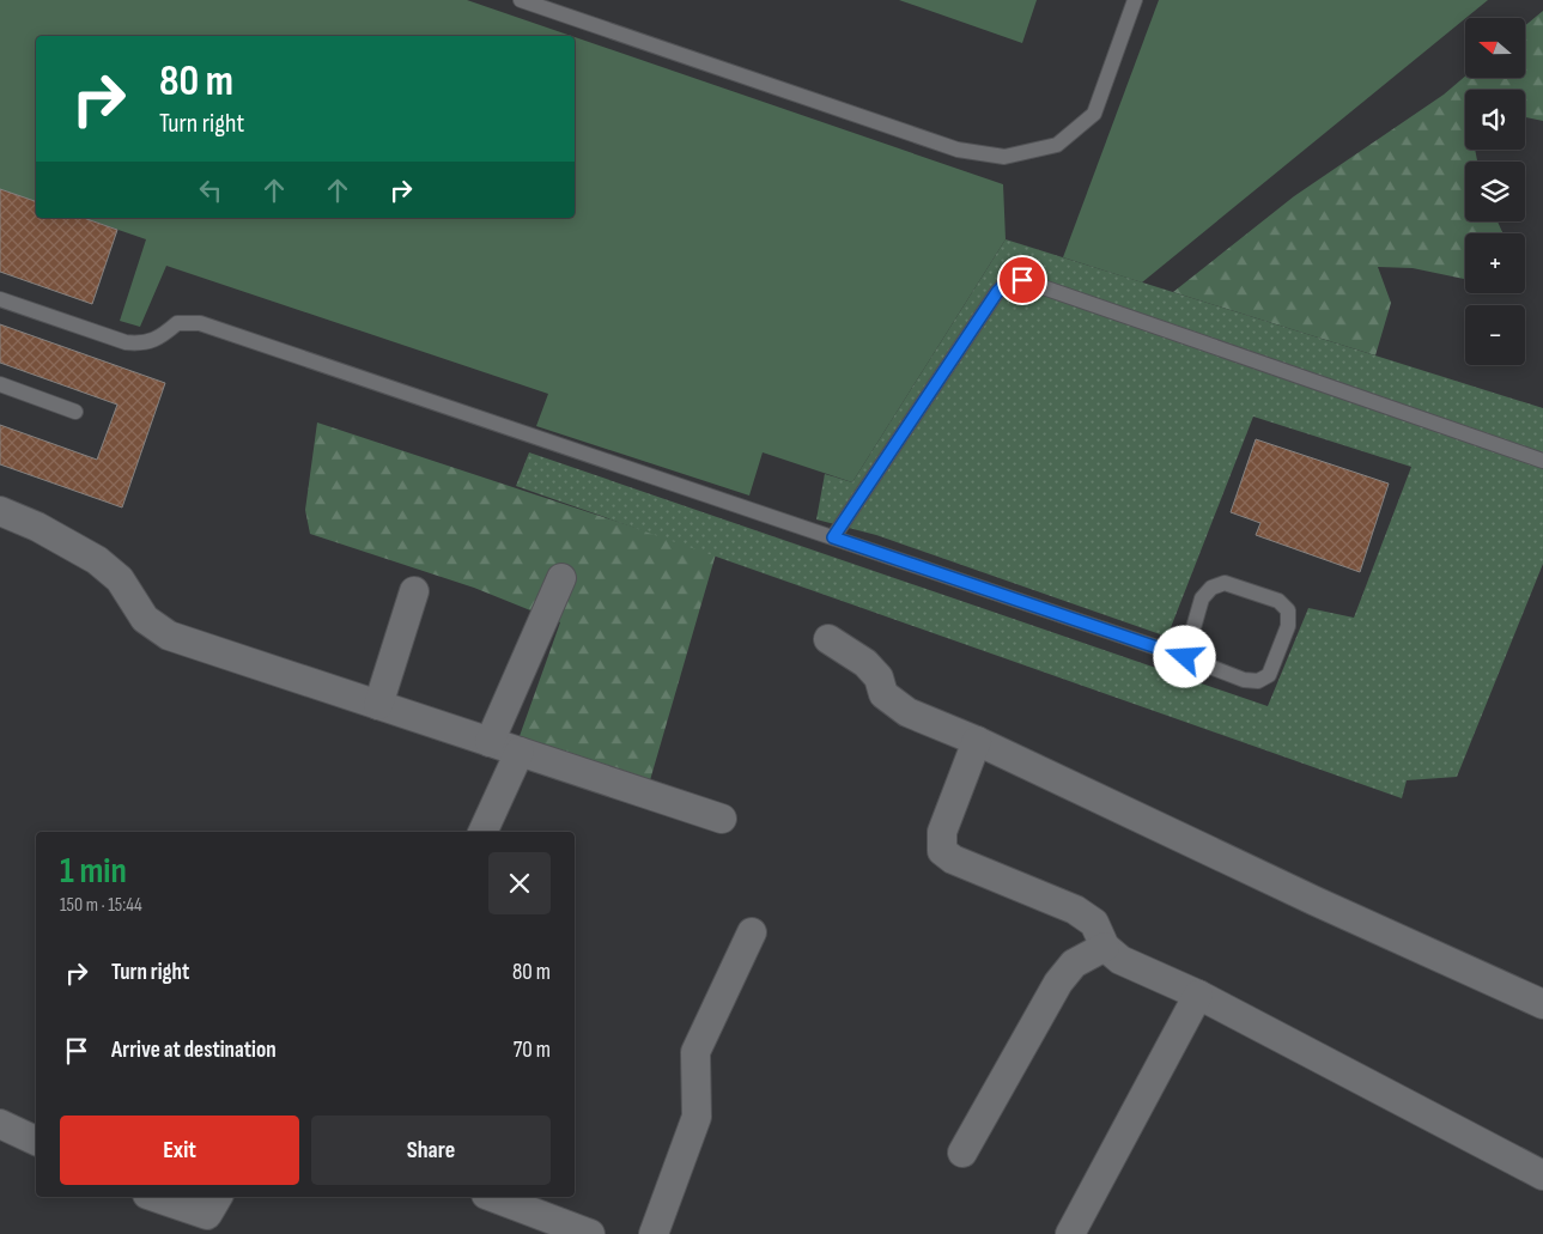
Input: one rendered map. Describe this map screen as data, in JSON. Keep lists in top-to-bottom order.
{
  "north": "left",
  "page": {
    "map_buttons": ["+", "−"],
    "turn": ["80 m", "Turn right"],
    "heading": ["1 min", "150 m · 15:44"],
    "list": [
      {
        "name": "Turn right",
        "value": "80 m"
      },
      {
        "name": "Arrive at destination",
        "value": "70 m"
      }
    ],
    "buttons": ["Exit", "Share"]
  }
}
